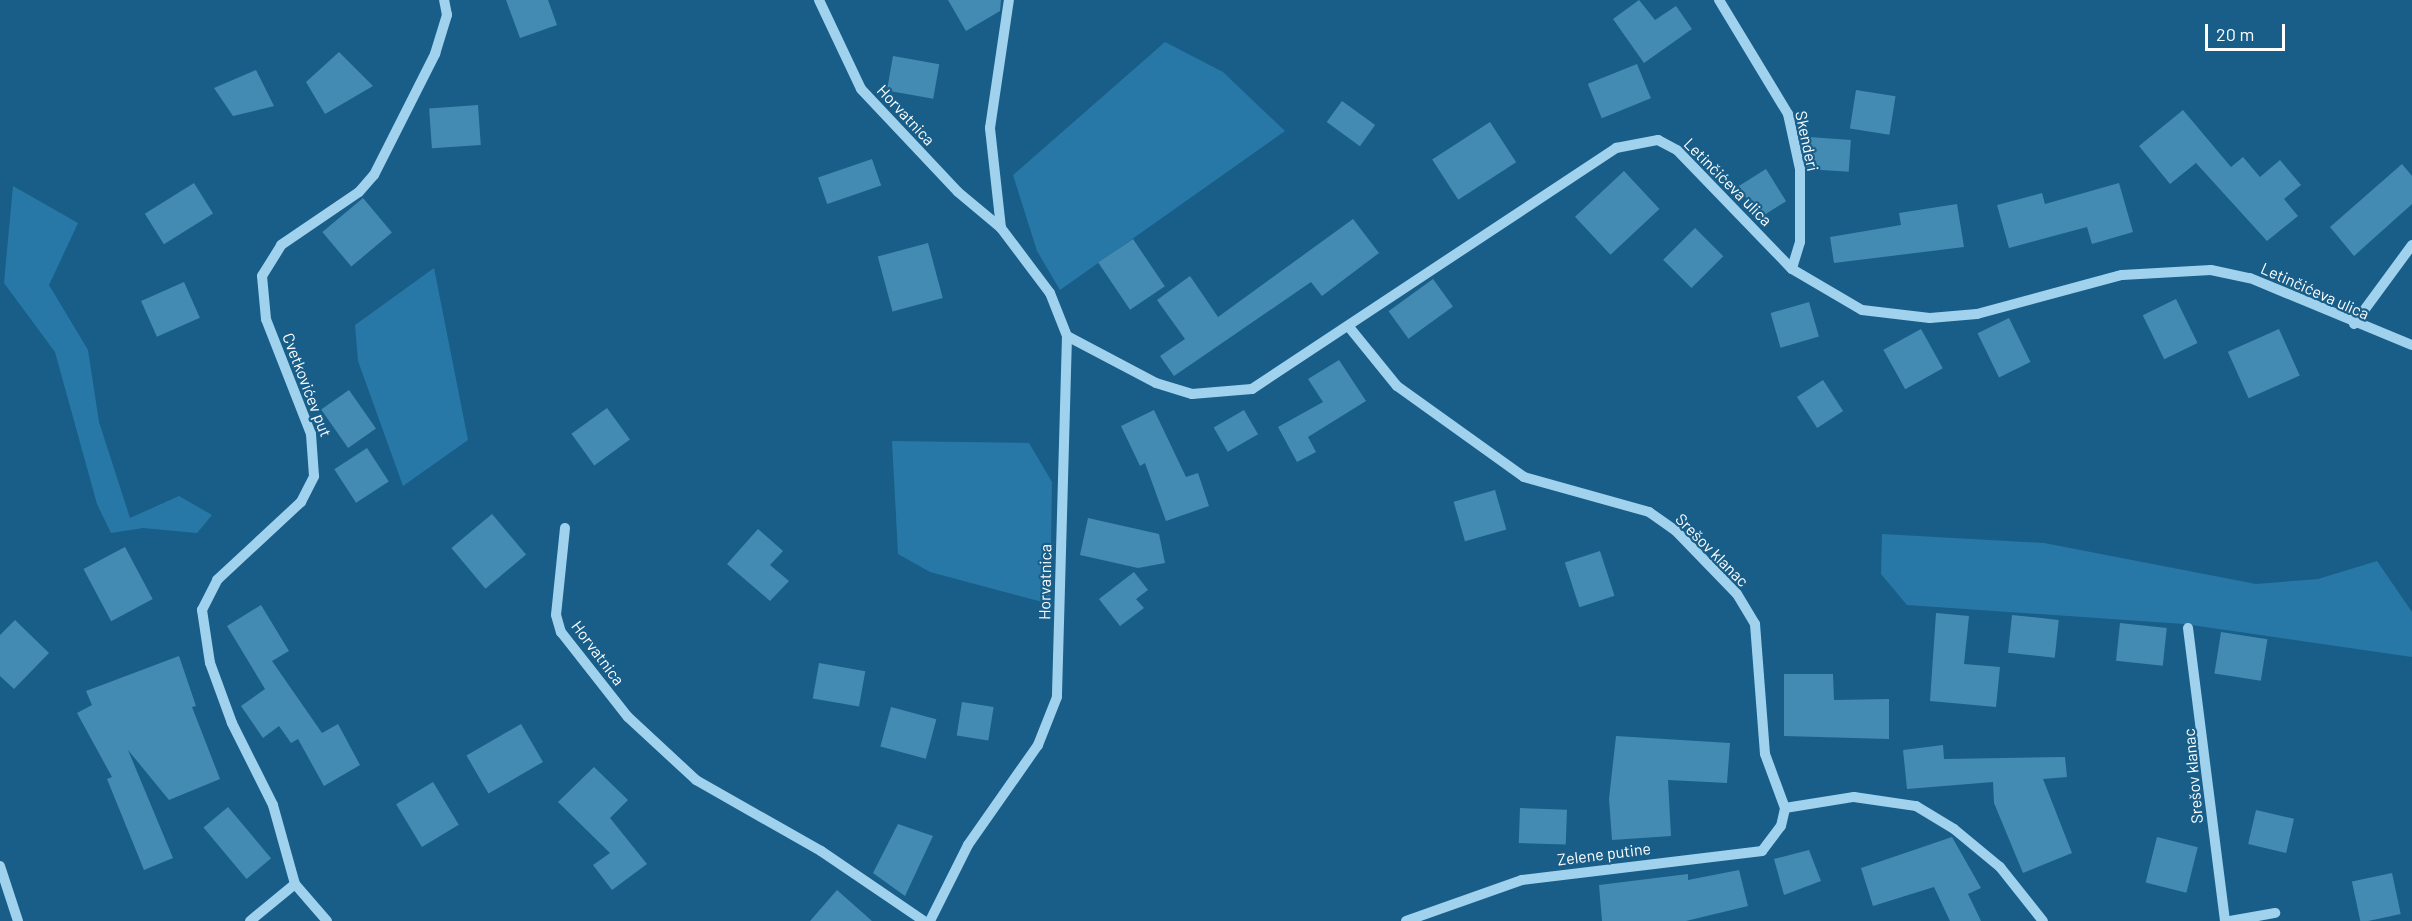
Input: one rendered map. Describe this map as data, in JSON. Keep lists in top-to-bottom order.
{
  "streets": {
    "street": [
      "Horvatnica",
      "Skenderi",
      "Letinčićeva ulica",
      "Cvetkovićev put",
      "Srešov klanac",
      "Zelene putine"
    ]
  },
  "crossings": [
    ["Horvatnica", "Letinčićeva ulica"],
    ["Skenderi", "Letinčićeva ulica"],
    ["Letinčićeva ulica", "Srešov klanac"],
    ["Srešov klanac", "Zelene putine"]
  ],
  "scale_bar": "20 m"
}
